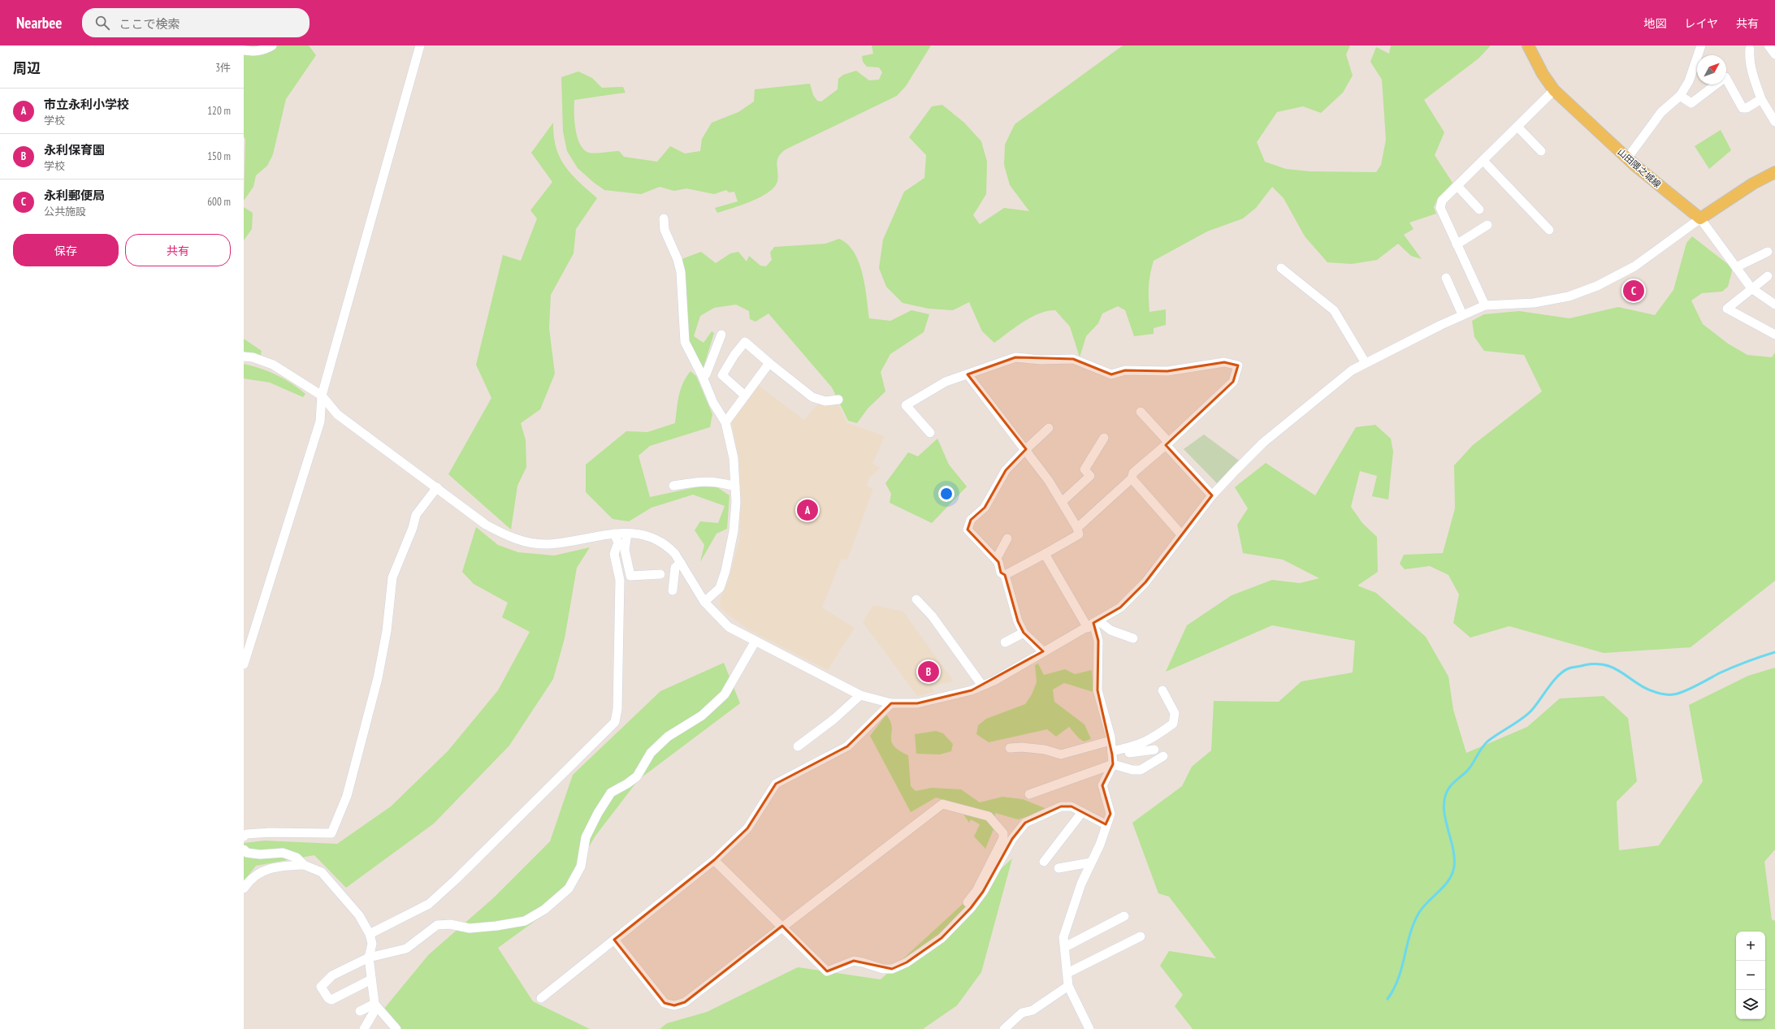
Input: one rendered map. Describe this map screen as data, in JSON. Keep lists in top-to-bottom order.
{
  "streets": {
    "main road": ["山田隈之城線"]
  },
  "north": "top right",
  "page": {
    "header": "Nearbee",
    "search": "ここで検索",
    "nav": ["地図", "レイヤ", "共有"],
    "heading": ["周辺", "3件"],
    "list": [
      {
        "mark": "A",
        "name": "市立永利小学校",
        "note": "学校",
        "value": "120 m"
      },
      {
        "mark": "B",
        "name": "永利保育園",
        "note": "学校",
        "value": "150 m"
      },
      {
        "mark": "C",
        "name": "永利郵便局",
        "note": "公共施設",
        "value": "600 m"
      }
    ],
    "buttons": ["保存", "共有"],
    "pins": ["C", "A", "B"],
    "map_buttons": ["+", "−"]
  }
}
